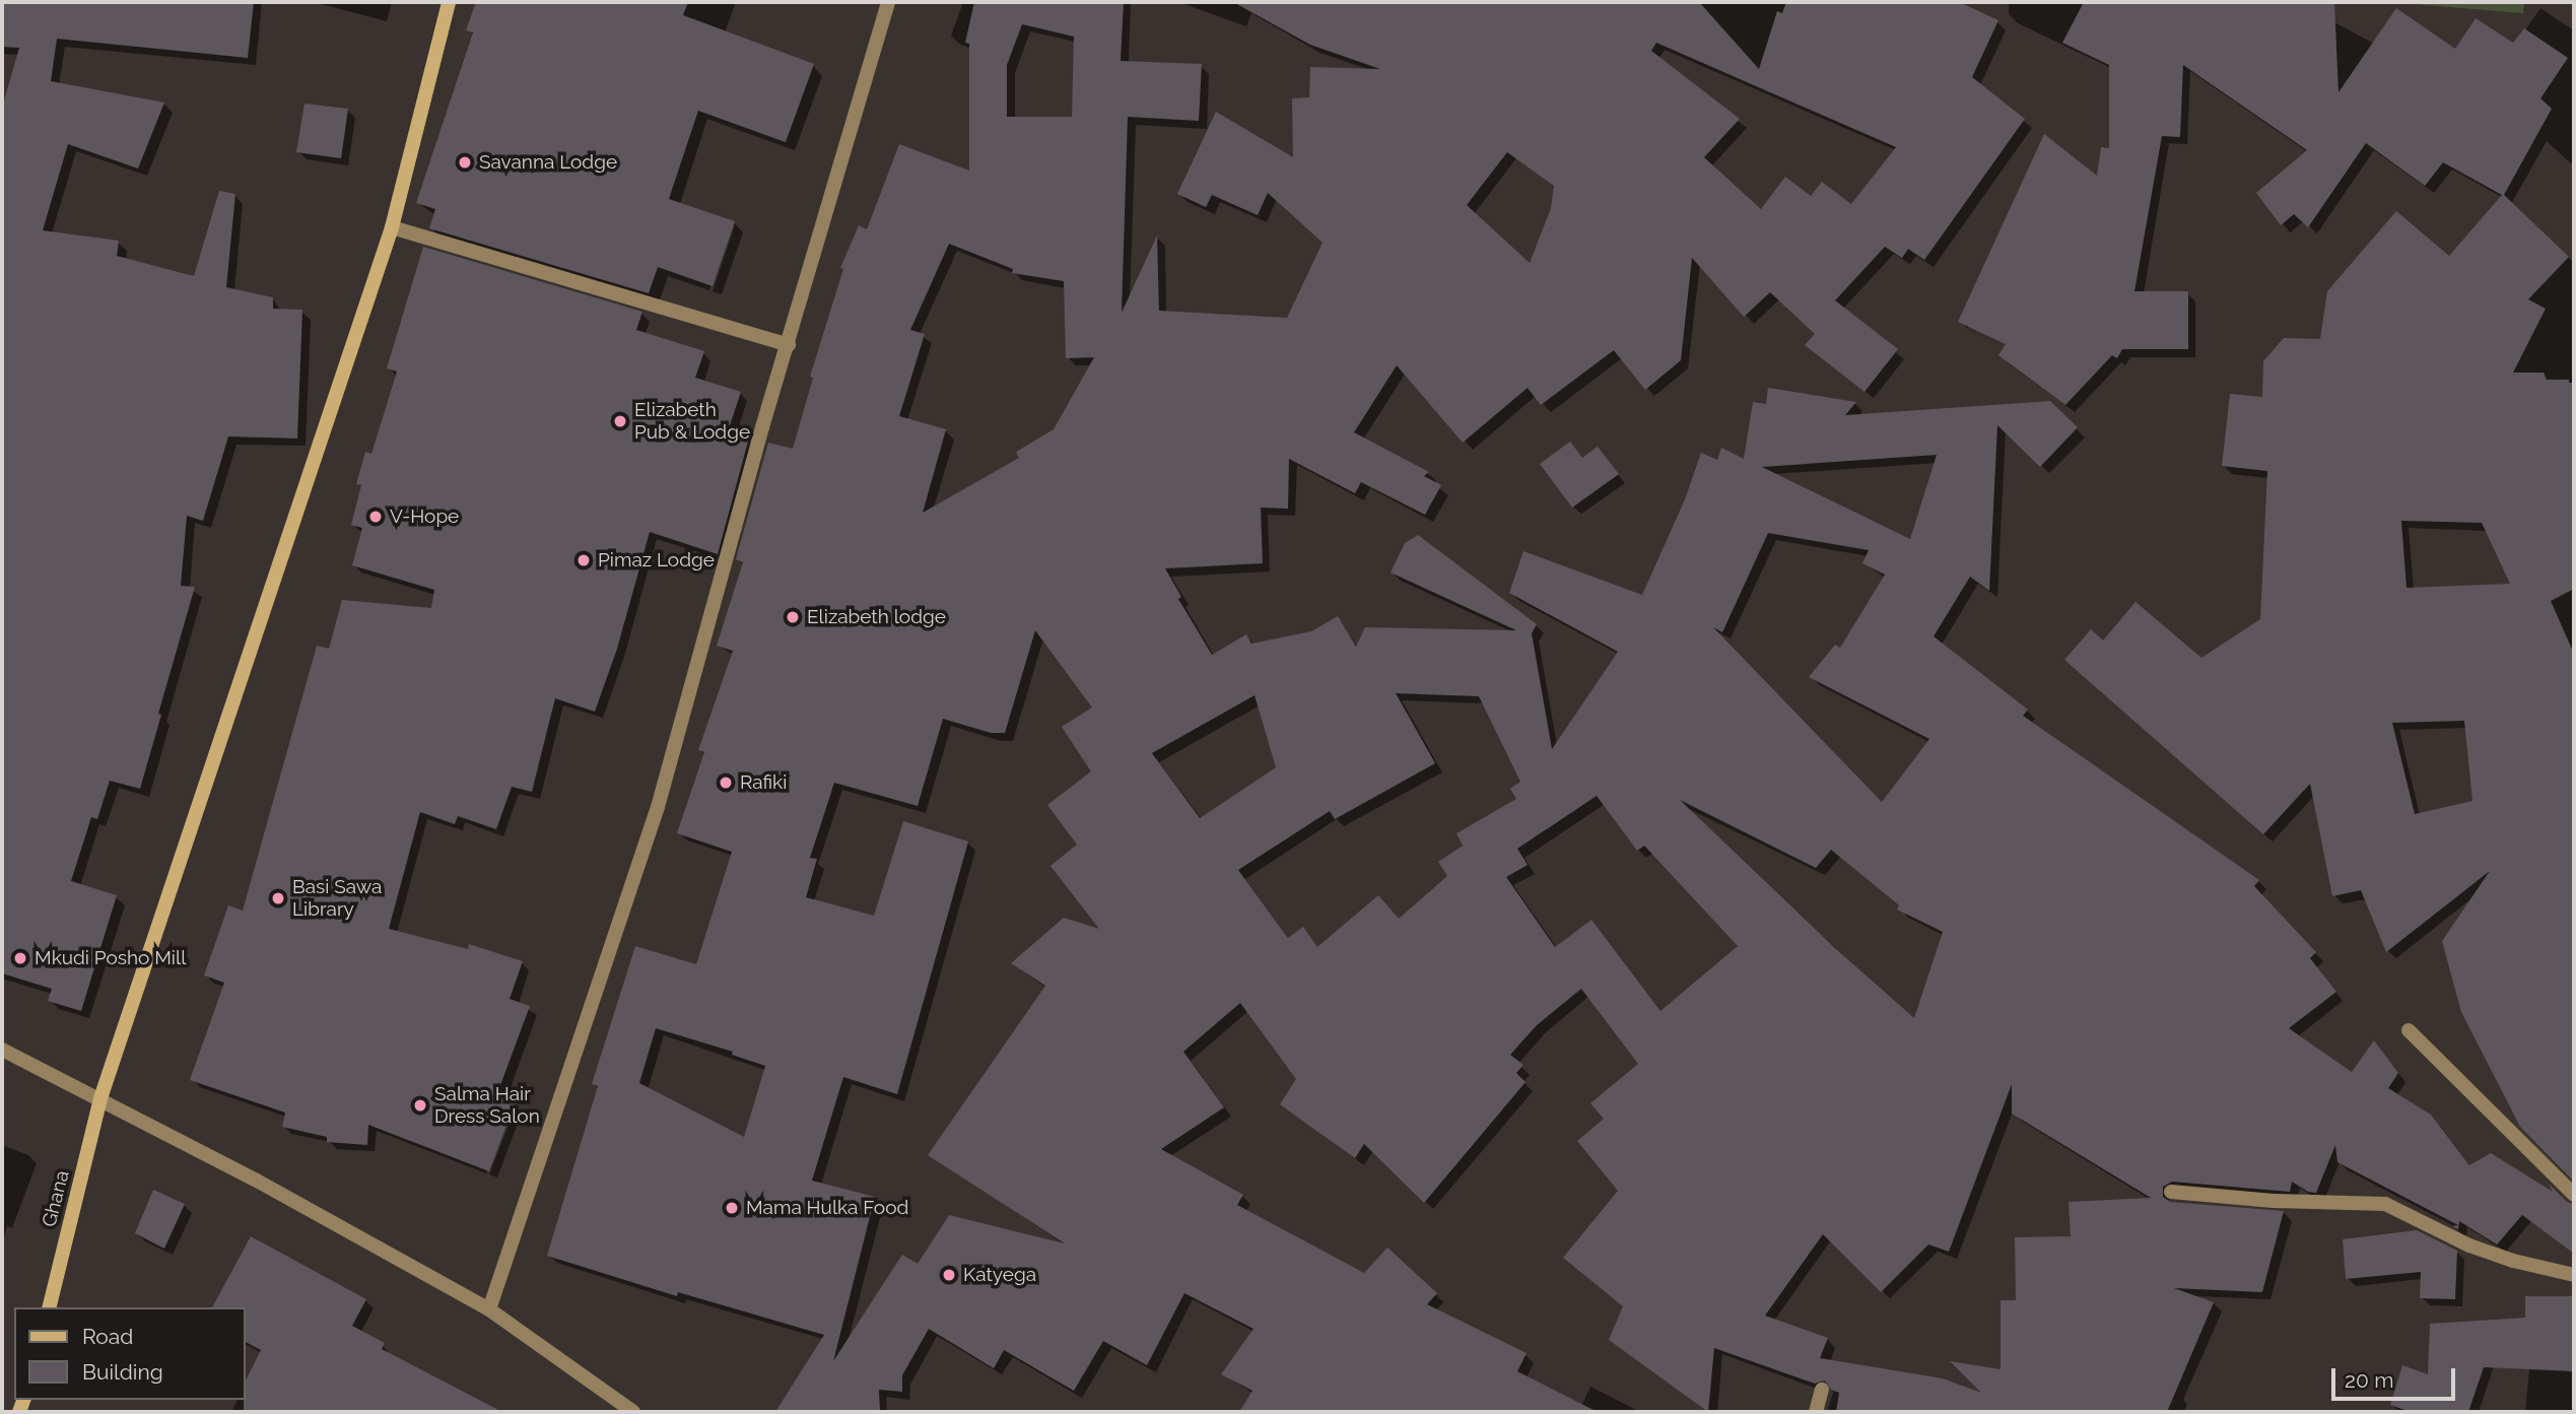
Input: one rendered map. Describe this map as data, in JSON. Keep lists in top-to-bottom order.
{
  "streets": {
    "street": ["Ghana"]
  },
  "places": [
    "Savanna Lodge",
    "Elizabeth Pub & Lodge",
    "V-Hope",
    "Pimaz Lodge",
    "Elizabeth lodge",
    "Rafiki",
    "Basi Sawa Library",
    "Mkudi Posho Mill",
    "Salma Hair Dress Salon",
    "Mama Hulka Food",
    "Katyega"
  ],
  "legend": ["Road", "Building"],
  "scale_bar": "20 m"
}
